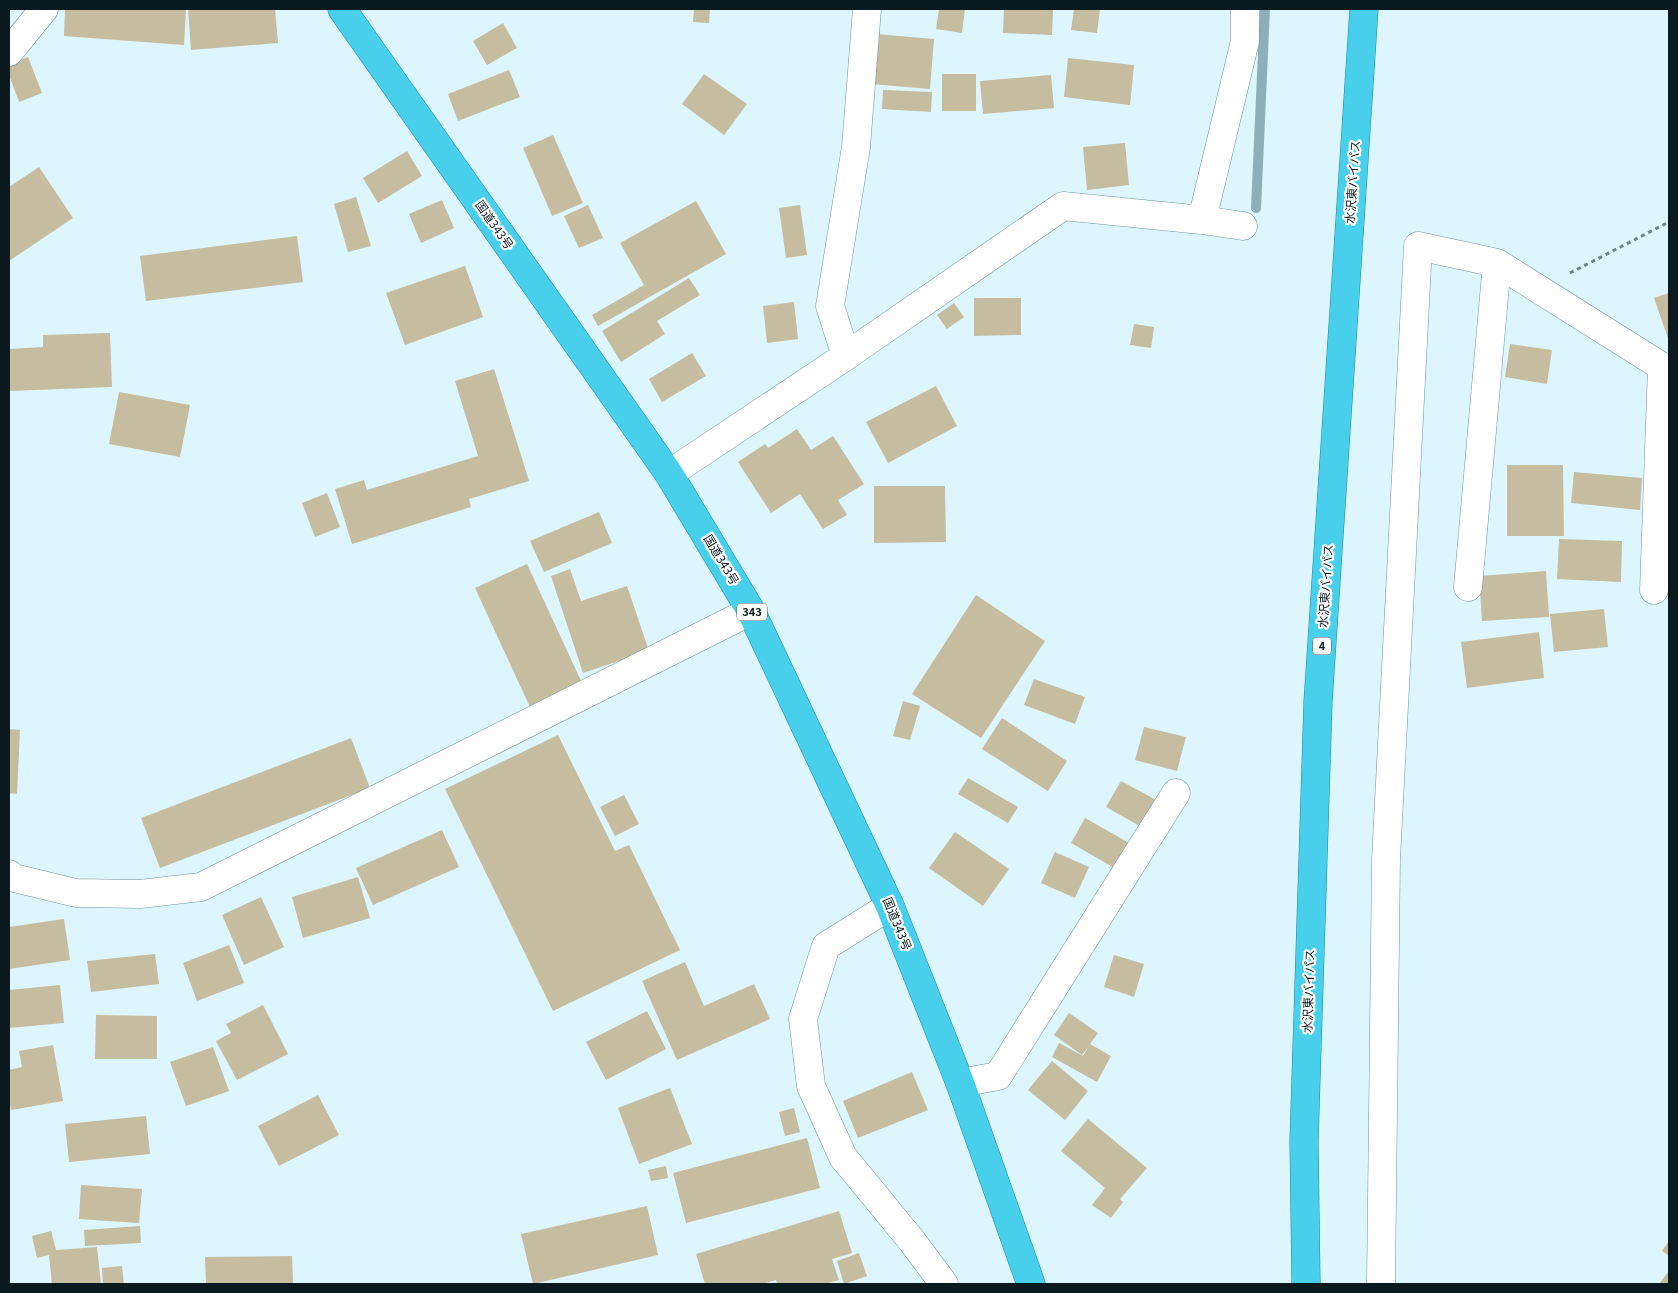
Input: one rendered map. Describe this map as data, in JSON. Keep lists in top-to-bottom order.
{
  "streets": {
    "highway": [
      "水沢東バイパス",
      "国道343号",
      "343",
      "4"
    ]
  }
}
